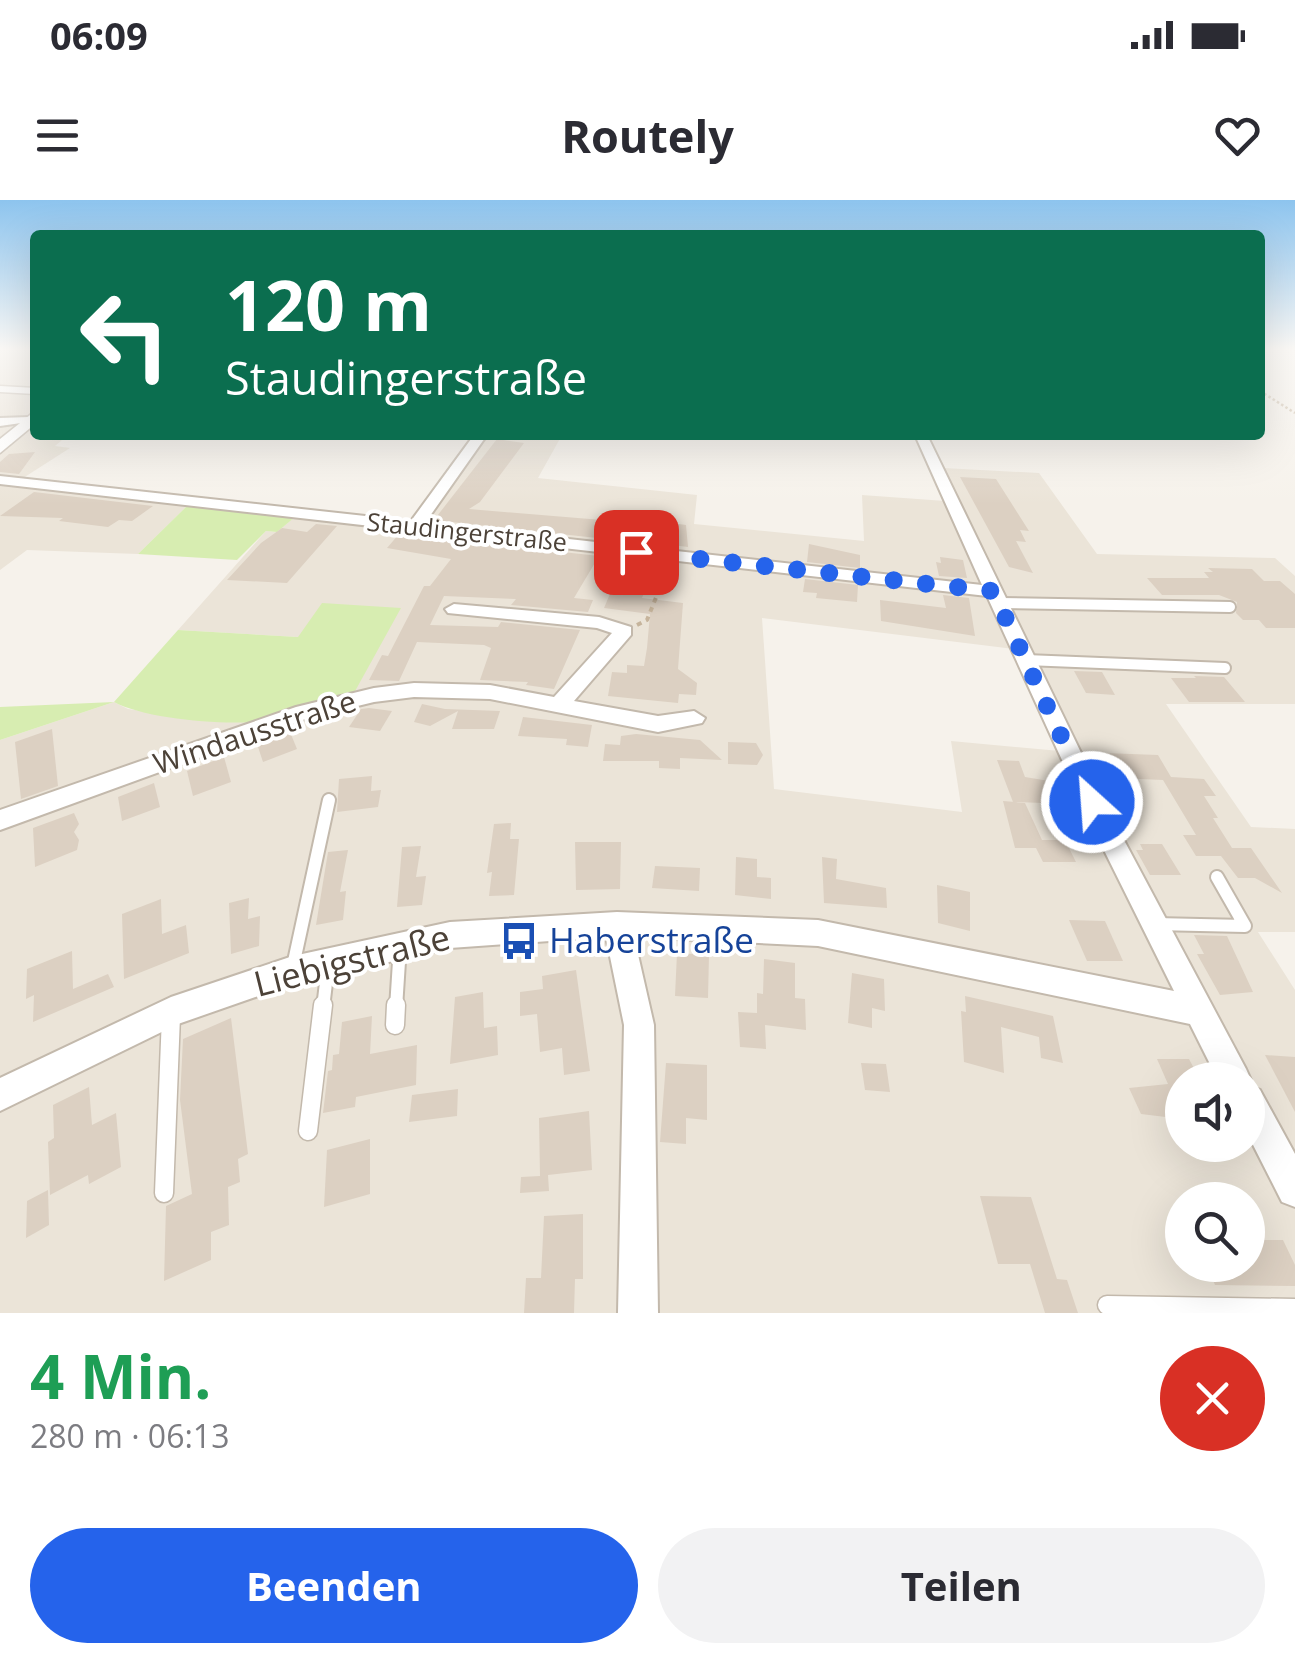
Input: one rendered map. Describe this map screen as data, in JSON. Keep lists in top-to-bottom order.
{
  "streets": {
    "street": ["Staudingerstraße", "Windausstraße", "Liebigstraße"]
  },
  "places": {
    "bus stop": ["Haberstraße"]
  },
  "page": {
    "status": "06:09",
    "header": "Routely",
    "turn": ["120 m", "Staudingerstraße"],
    "heading": ["4 Min.", "280 m · 06:13"],
    "buttons": ["Beenden", "Teilen"]
  }
}
